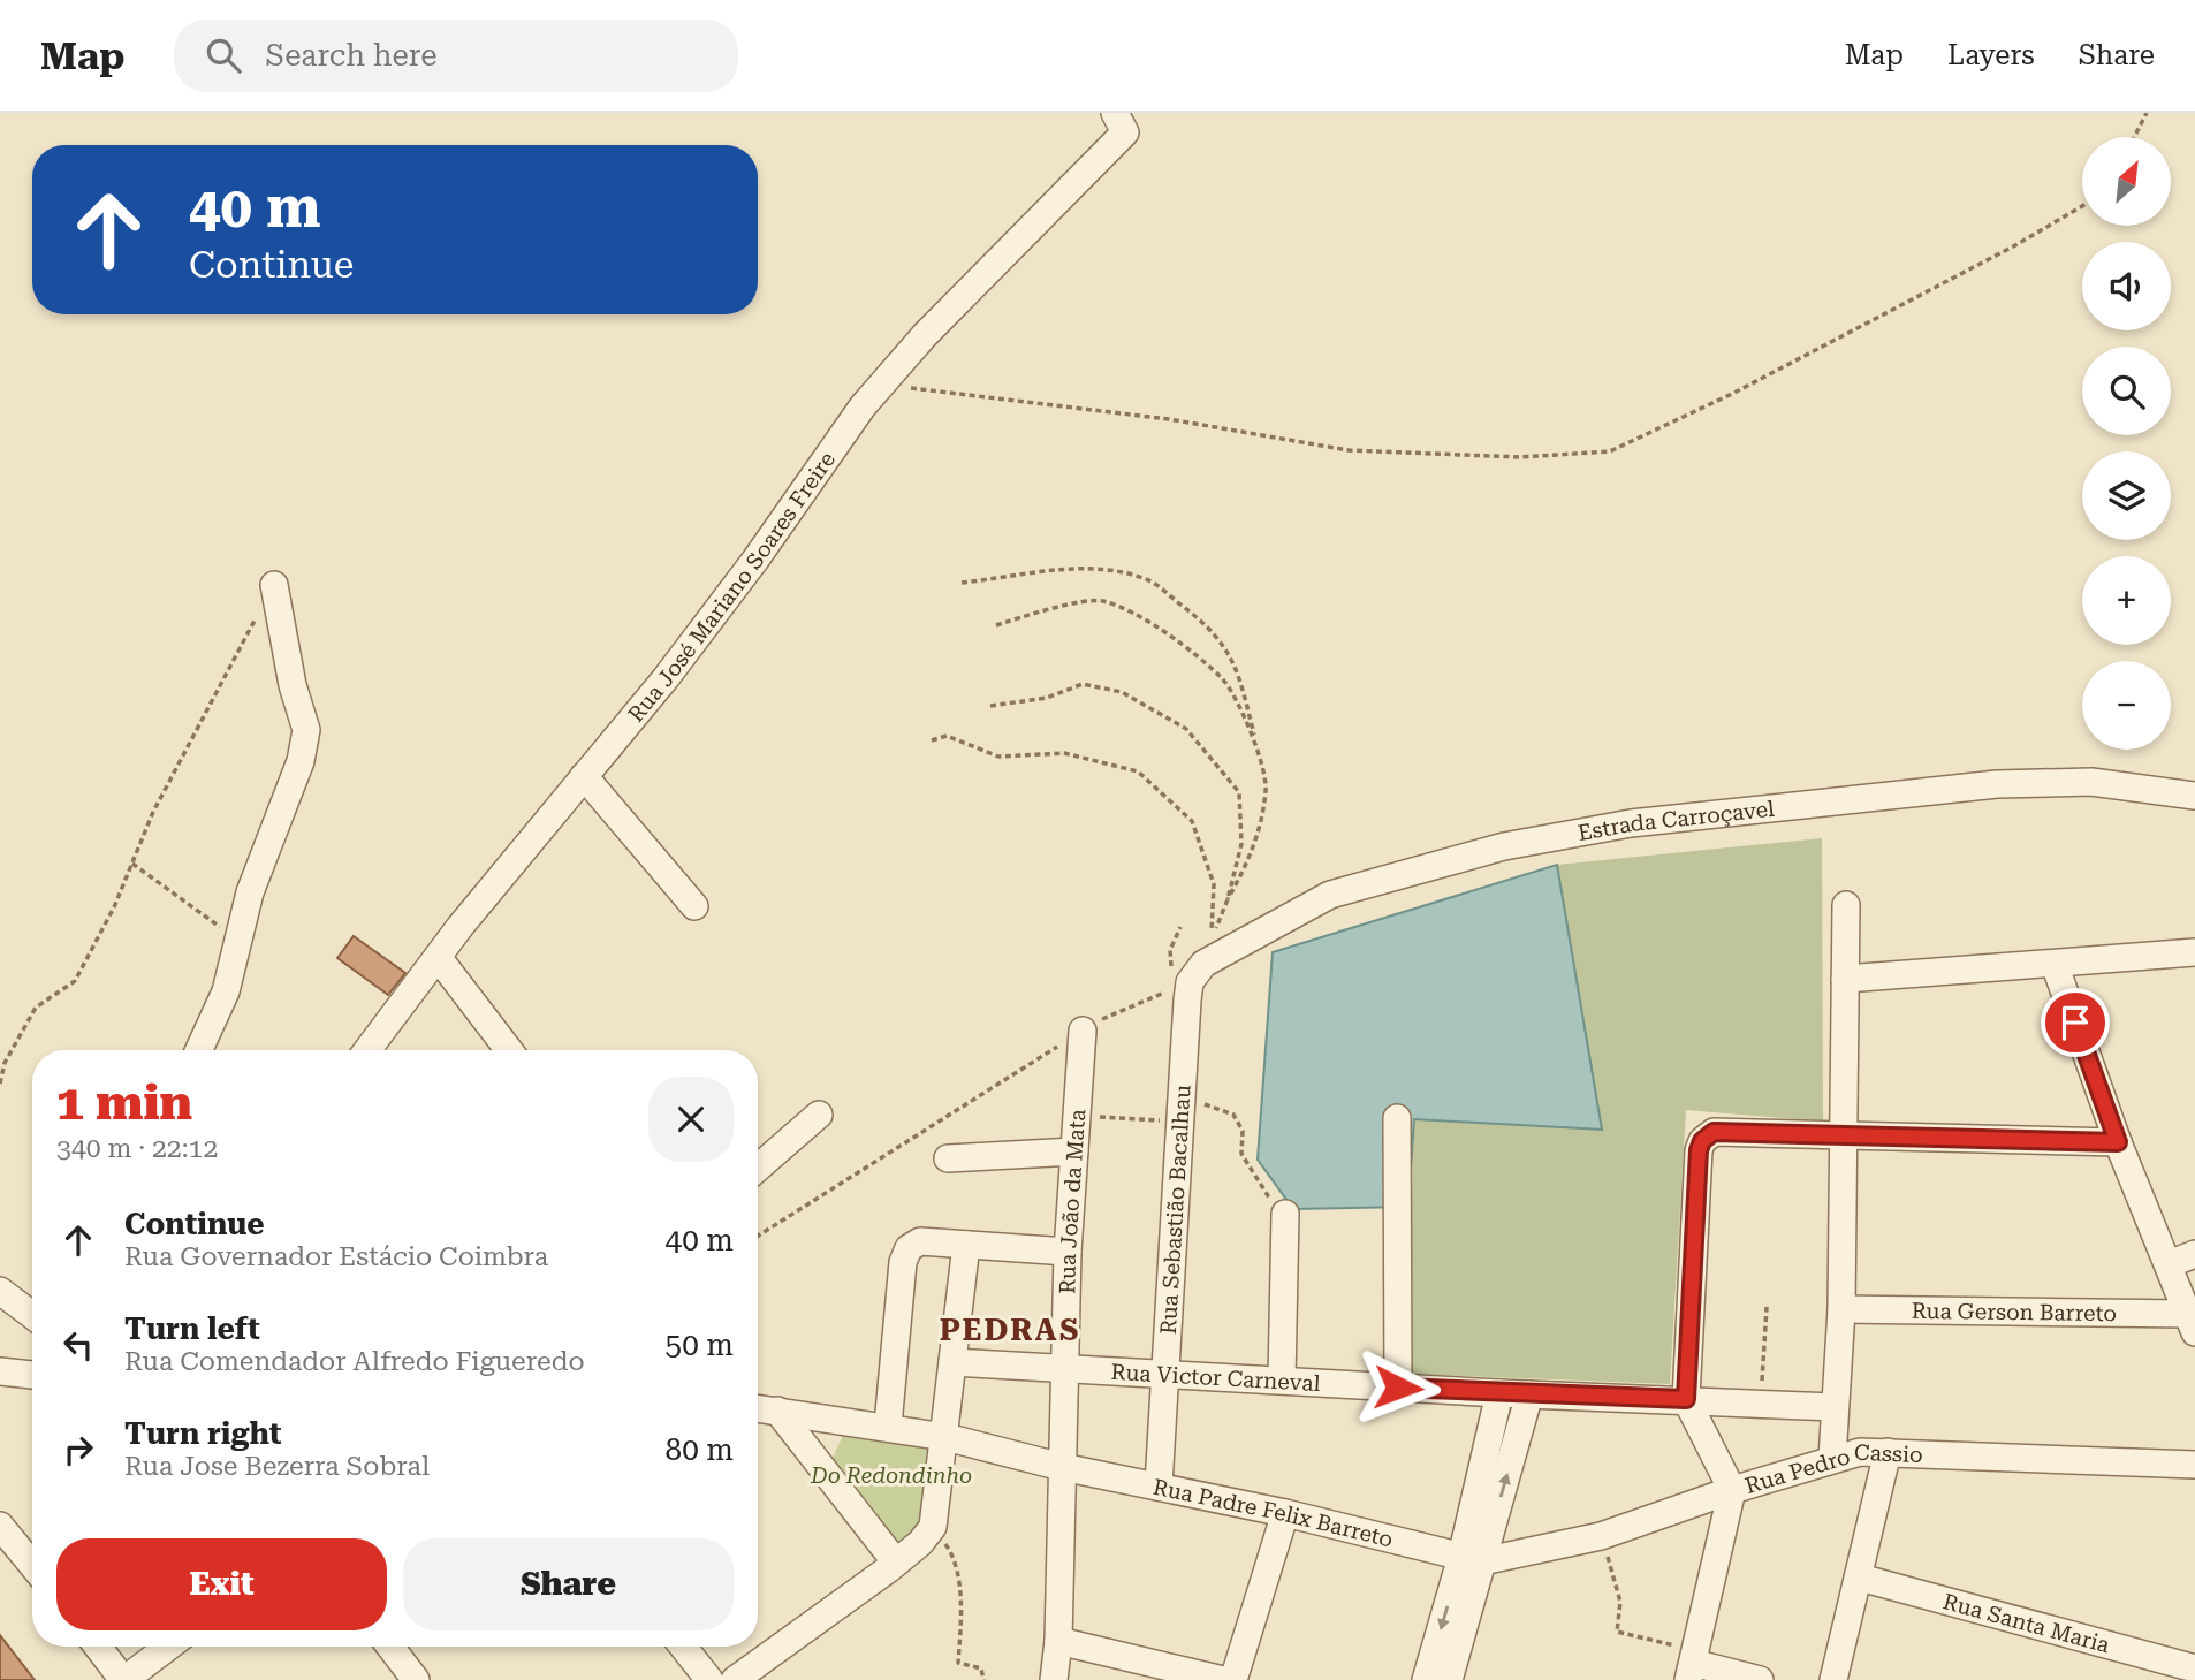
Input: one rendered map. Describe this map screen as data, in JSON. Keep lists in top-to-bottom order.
{
  "streets": {
    "street": [
      "Rua José Mariano Soares Freire",
      "Estrada Carroçavel",
      "Rua João da Mata",
      "Rua Sebastião Bacalhau",
      "Rua Gerson Barreto",
      "Rua Victor Carneval",
      "Rua Pedro Cassio",
      "Rua Padre Felix Barreto",
      "Rua Santa Maria"
    ]
  },
  "crossings": [
    ["Estrada Carroçavel", "Rua Sebastião Bacalhau"],
    ["Rua João da Mata", "Rua Victor Carneval"],
    ["Rua João da Mata", "Rua Padre Felix Barreto"],
    ["Rua Sebastião Bacalhau", "Rua Victor Carneval"],
    ["Rua Sebastião Bacalhau", "Rua Padre Felix Barreto"],
    ["Rua Pedro Cassio", "Rua Padre Felix Barreto"]
  ],
  "districts": ["PEDRAS"],
  "parks": ["Do Redondinho"],
  "north": "top right",
  "page": {
    "header": "Map",
    "search": "Search here",
    "nav": ["Map", "Layers", "Share"],
    "map_buttons": ["+", "−"],
    "turn": ["40 m", "Continue"],
    "heading": ["1 min", "340 m · 22:12"],
    "list": [
      {
        "name": "Continue",
        "note": "Rua Governador Estácio Coimbra",
        "value": "40 m"
      },
      {
        "name": "Turn left",
        "note": "Rua Comendador Alfredo Figueredo",
        "value": "50 m"
      },
      {
        "name": "Turn right",
        "note": "Rua Jose Bezerra Sobral",
        "value": "80 m"
      }
    ],
    "buttons": ["Exit", "Share"]
  }
}
